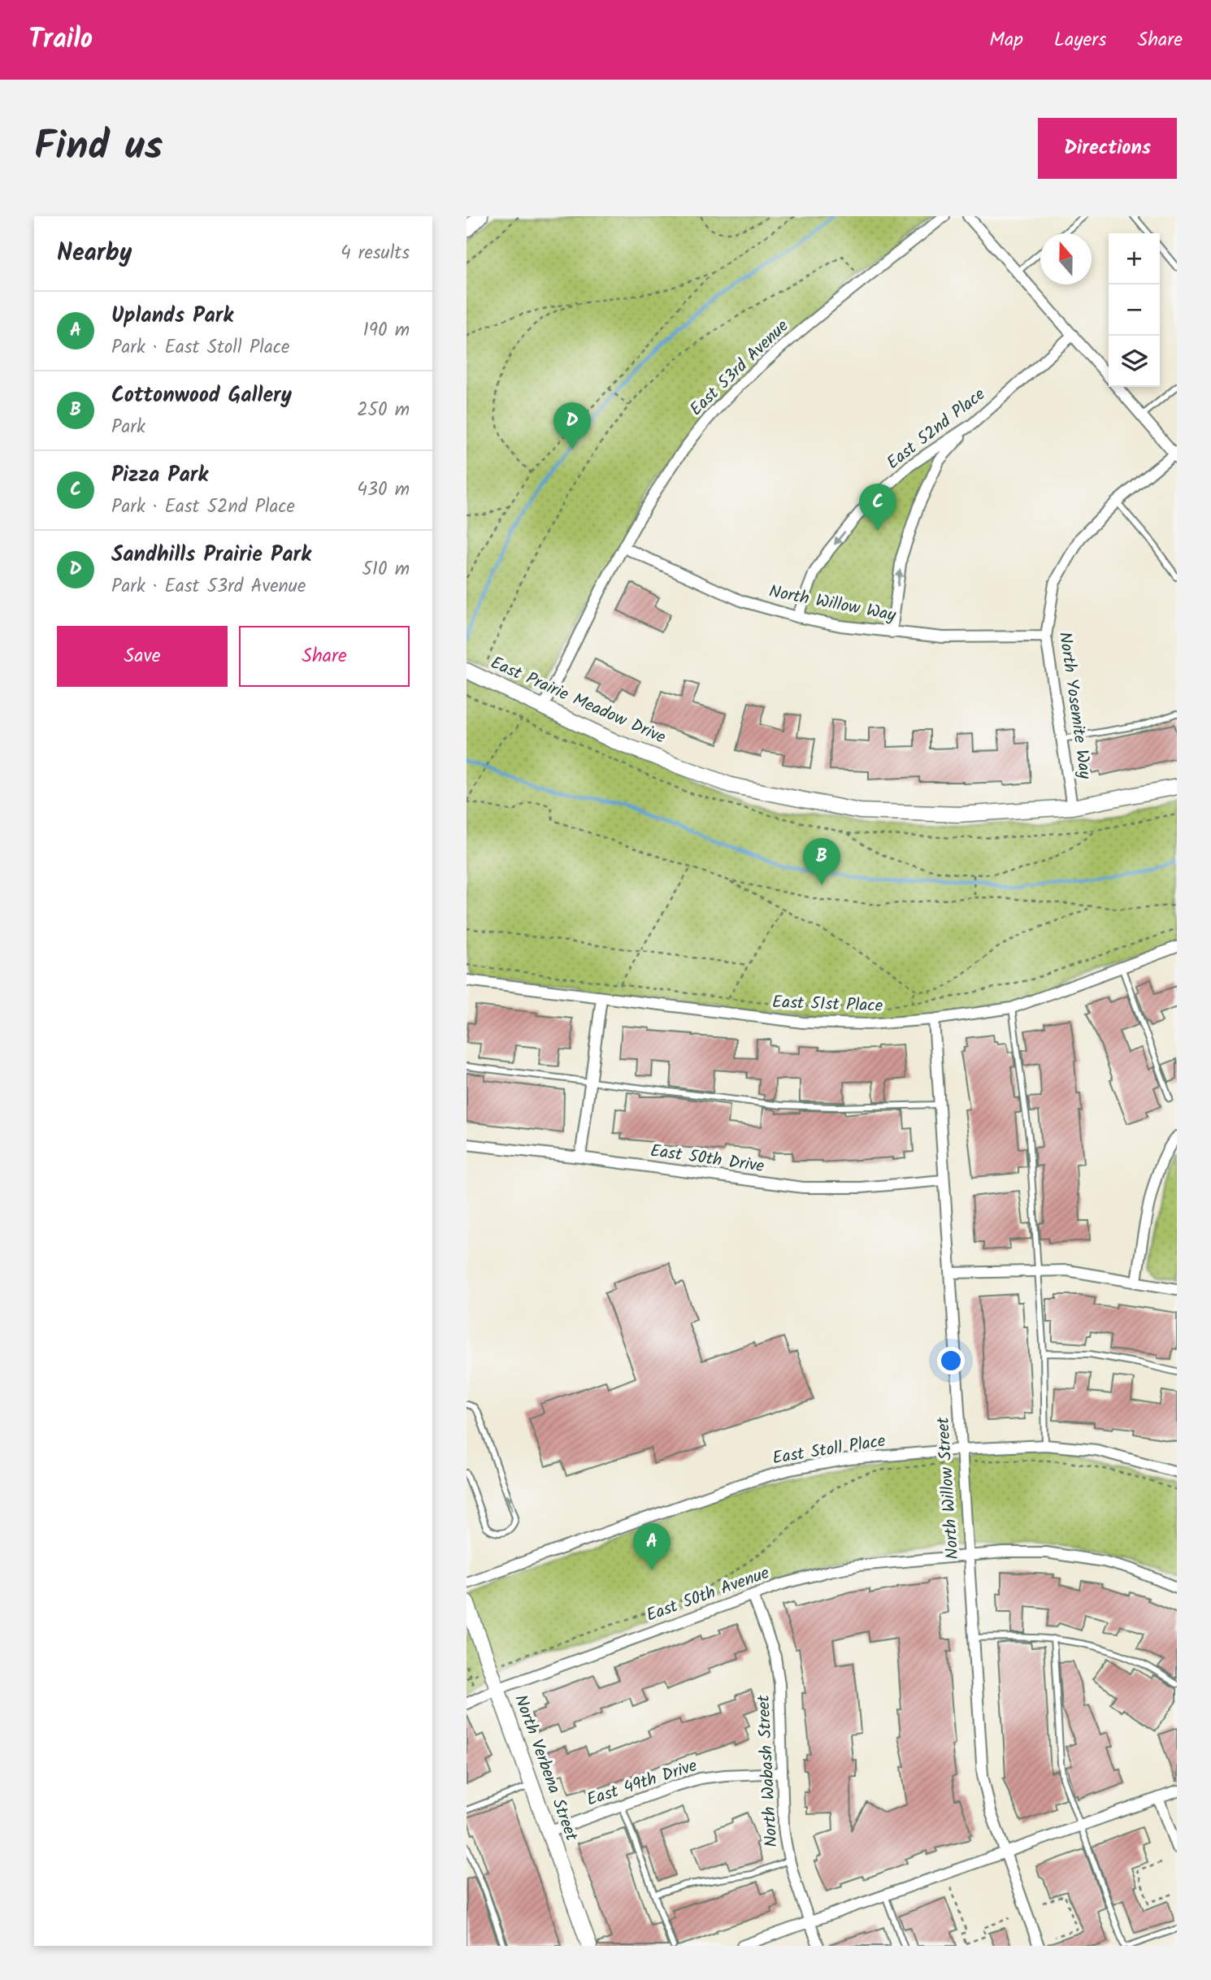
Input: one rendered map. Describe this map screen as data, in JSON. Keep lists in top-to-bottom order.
{
  "streets": {
    "street": [
      "East 53rd Avenue",
      "East 52nd Place",
      "North Willow Way",
      "East Prairie Meadow Drive",
      "North Yosemite Way",
      "East 51st Place",
      "East 50th Drive",
      "East Stoll Place",
      "North Willow Street",
      "East 50th Avenue",
      "North Verbena Street",
      "North Wabash Street",
      "East 49th Drive"
    ]
  },
  "crossings": [
    ["East 53rd Avenue", "North Willow Way"],
    ["East 53rd Avenue", "East Prairie Meadow Drive"],
    ["East 52nd Place", "North Willow Way"],
    ["North Willow Way", "North Yosemite Way"],
    ["East Prairie Meadow Drive", "North Yosemite Way"],
    ["East 51st Place", "North Willow Street"],
    ["East 50th Drive", "North Willow Street"],
    ["East Stoll Place", "North Willow Street"],
    ["North Willow Street", "East 50th Avenue"],
    ["East 50th Avenue", "North Verbena Street"],
    ["East 50th Avenue", "North Wabash Street"],
    ["North Verbena Street", "East 49th Drive"],
    ["North Wabash Street", "East 49th Drive"]
  ],
  "north": "top",
  "page": {
    "header": "Trailo",
    "nav": ["Map", "Layers", "Share"],
    "title": "Find us",
    "buttons": [
      "Directions",
      ["Save", "Share"]
    ],
    "heading": ["Nearby", "4 results"],
    "map_buttons": ["+", "−"],
    "list": [
      {
        "mark": "A",
        "name": "Uplands Park",
        "note": "Park · East Stoll Place",
        "value": "190 m"
      },
      {
        "mark": "B",
        "name": "Cottonwood Gallery",
        "note": "Park",
        "value": "250 m"
      },
      {
        "mark": "C",
        "name": "Pizza Park",
        "note": "Park · East 52nd Place",
        "value": "430 m"
      },
      {
        "mark": "D",
        "name": "Sandhills Prairie Park",
        "note": "Park · East 53rd Avenue",
        "value": "510 m"
      }
    ],
    "pins": [
      "D",
      "C",
      "B",
      "A"
    ]
  }
}
